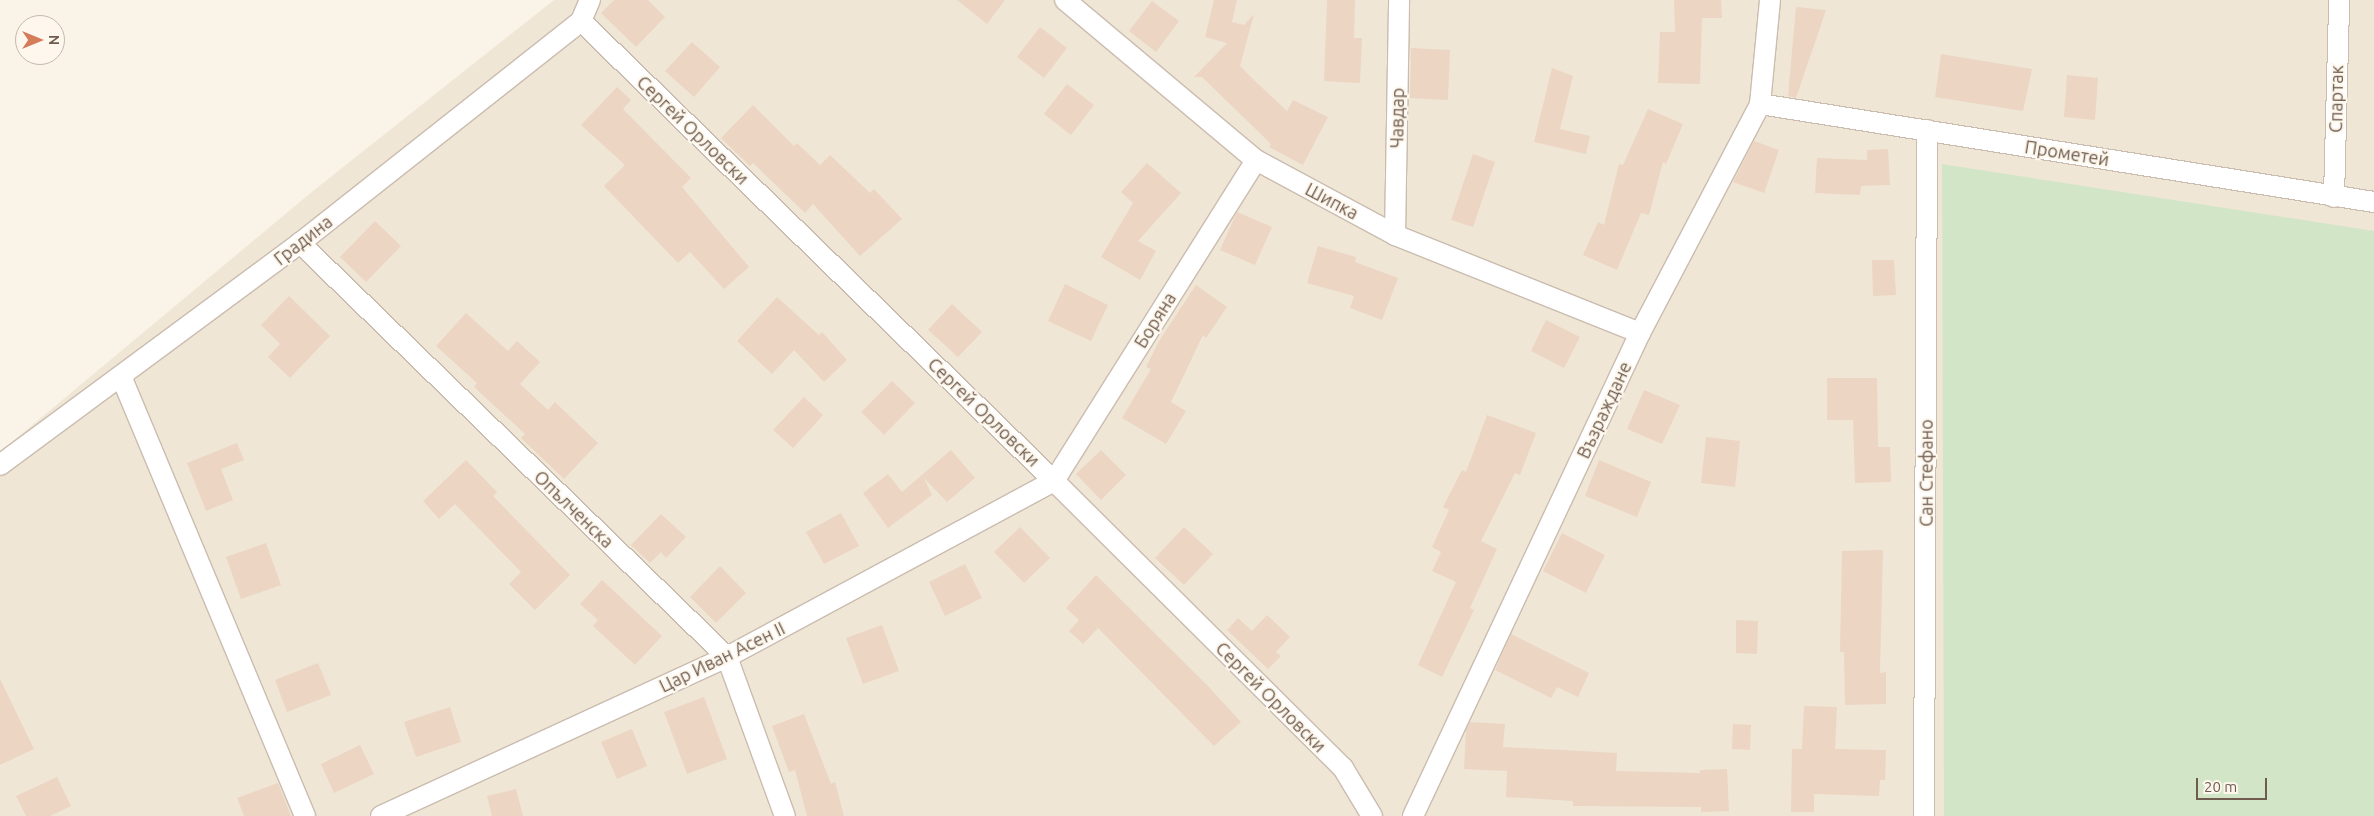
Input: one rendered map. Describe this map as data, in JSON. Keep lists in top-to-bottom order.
{
  "streets": {
    "street": [
      "Спартак",
      "Чавдар",
      "Сергей Орловски",
      "Прометей",
      "Шипка",
      "Градина",
      "Боряна",
      "Възраждане",
      "Сан Стефано",
      "Опълченска",
      "Цар Иван Асен II"
    ]
  },
  "crossings": [
    ["Спартак", "Прометей"],
    ["Чавдар", "Шипка"],
    ["Сергей Орловски", "Градина"],
    ["Сергей Орловски", "Боряна"],
    ["Сергей Орловски", "Цар Иван Асен II"],
    ["Прометей", "Възраждане"],
    ["Прометей", "Сан Стефано"],
    ["Шипка", "Боряна"],
    ["Шипка", "Възраждане"],
    ["Градина", "Опълченска"],
    ["Боряна", "Цар Иван Асен II"],
    ["Опълченска", "Цар Иван Асен II"]
  ],
  "scale_bar": "20 m",
  "north": "right"
}
